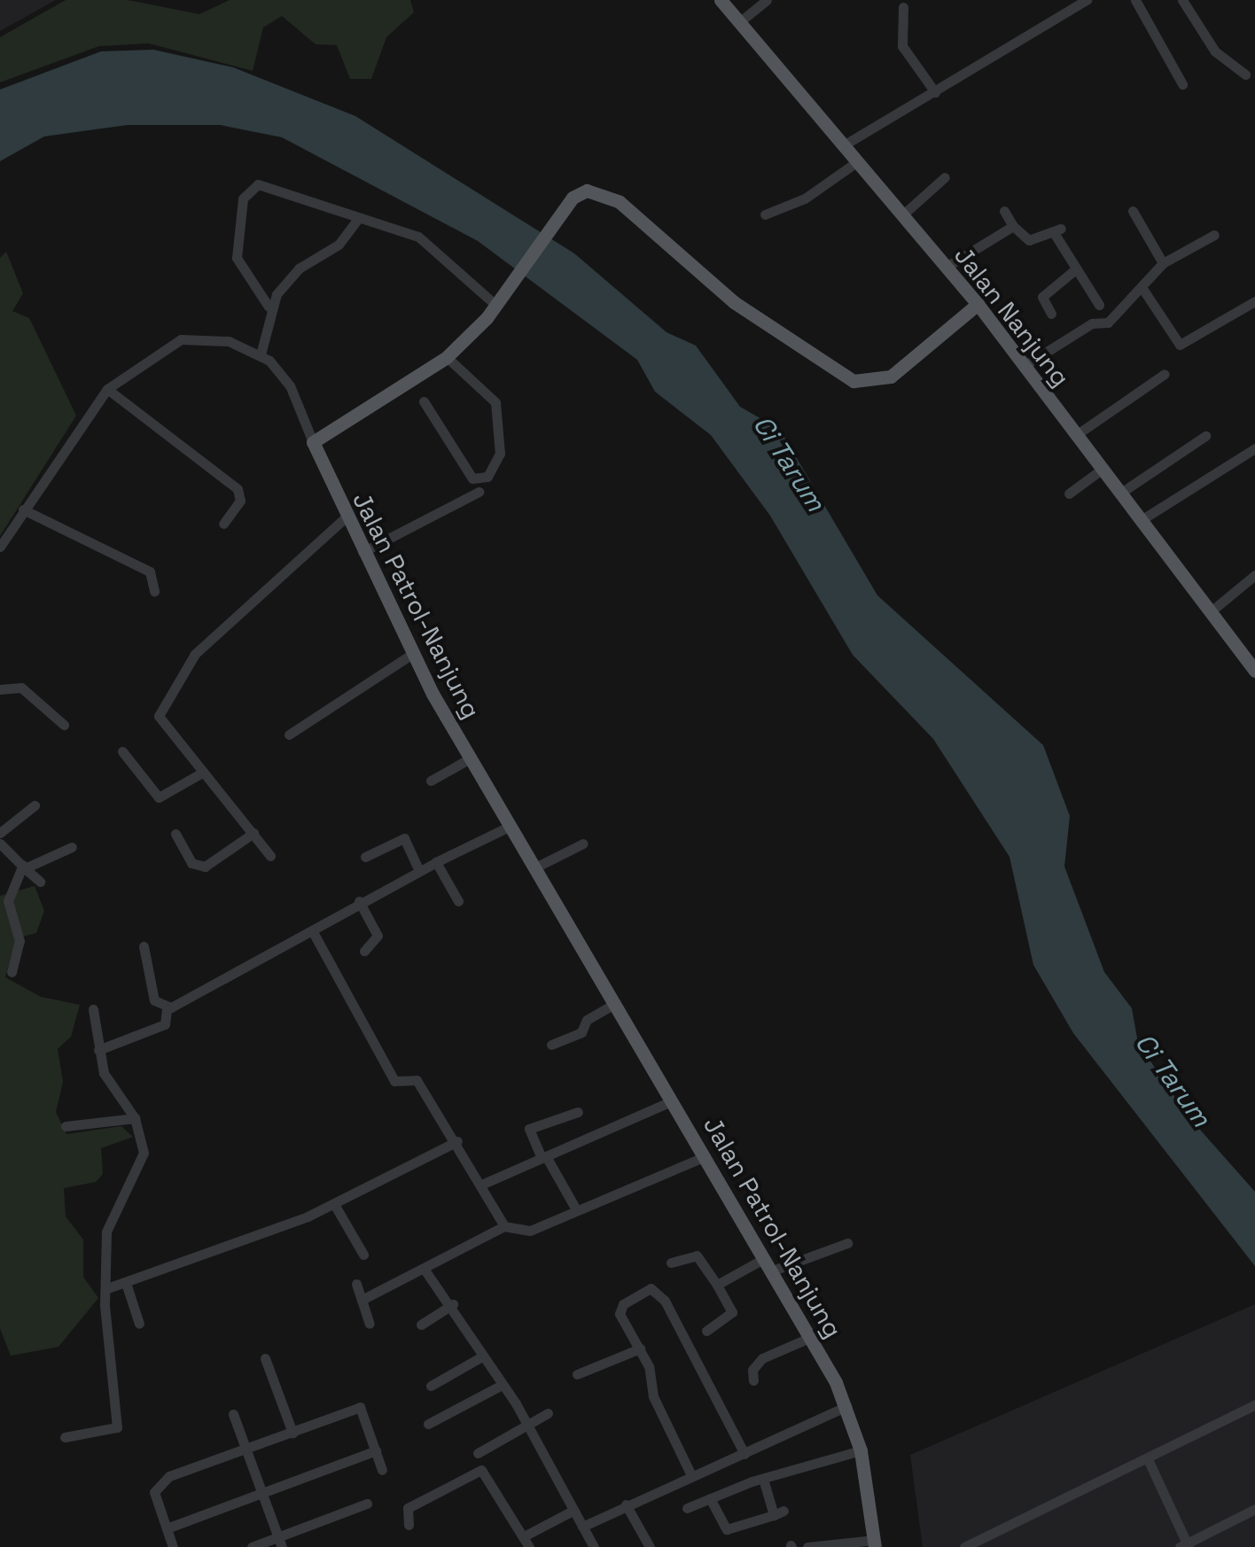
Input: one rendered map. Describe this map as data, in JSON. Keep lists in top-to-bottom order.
{
  "streets": {
    "main road": ["Jalan Nanjung", "Jalan Patrol-Nanjung"]
  },
  "water": ["Ci Tarum"]
}
